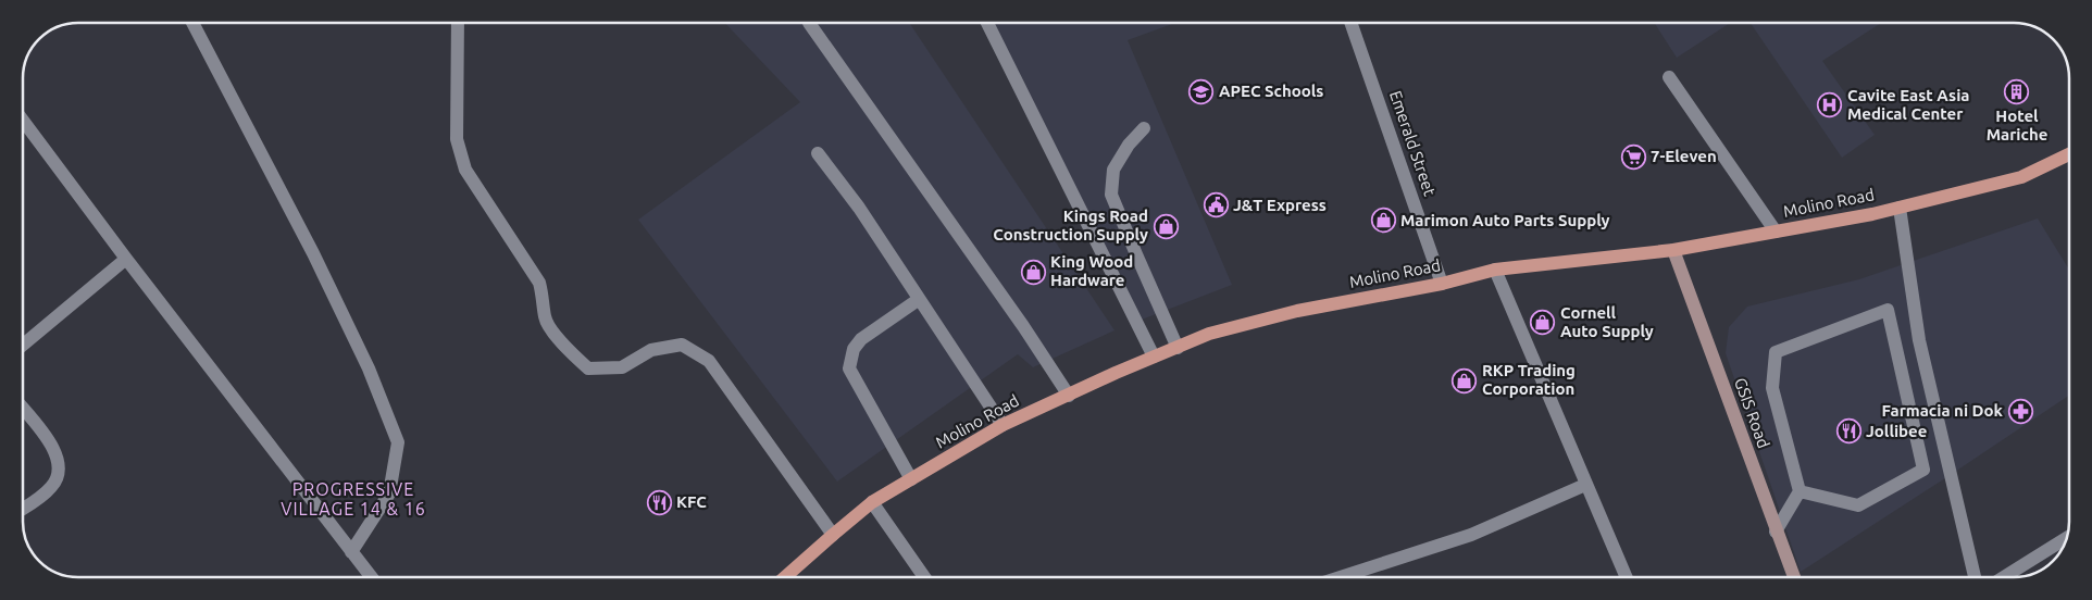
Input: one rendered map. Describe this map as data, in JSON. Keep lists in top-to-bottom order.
{
  "streets": {
    "main road": ["Molino Road", "GSIS Road"],
    "street": ["Emerald Street"]
  },
  "crossings": [
    ["Emerald Street", "Molino Road"],
    ["Molino Road", "GSIS Road"]
  ],
  "districts": ["PROGRESSIVE VILLAGE 14 & 16"],
  "places": {
    "school or university": ["APEC Schools"],
    "building": ["Hotel Mariche"],
    "hospital": ["Cavite East Asia Medical Center"],
    "supermarket": ["7-Eleven"],
    "public building": ["J&T Express"],
    "shop": [
      "Marimon Auto Parts Supply",
      "Kings Road Construction Supply",
      "King Wood Hardware",
      "Cornell Auto Supply",
      "RKP Trading Corporation"
    ],
    "pharmacy": ["Farmacia ni Dok"],
    "restaurant": ["Jollibee", "KFC"]
  }
}
